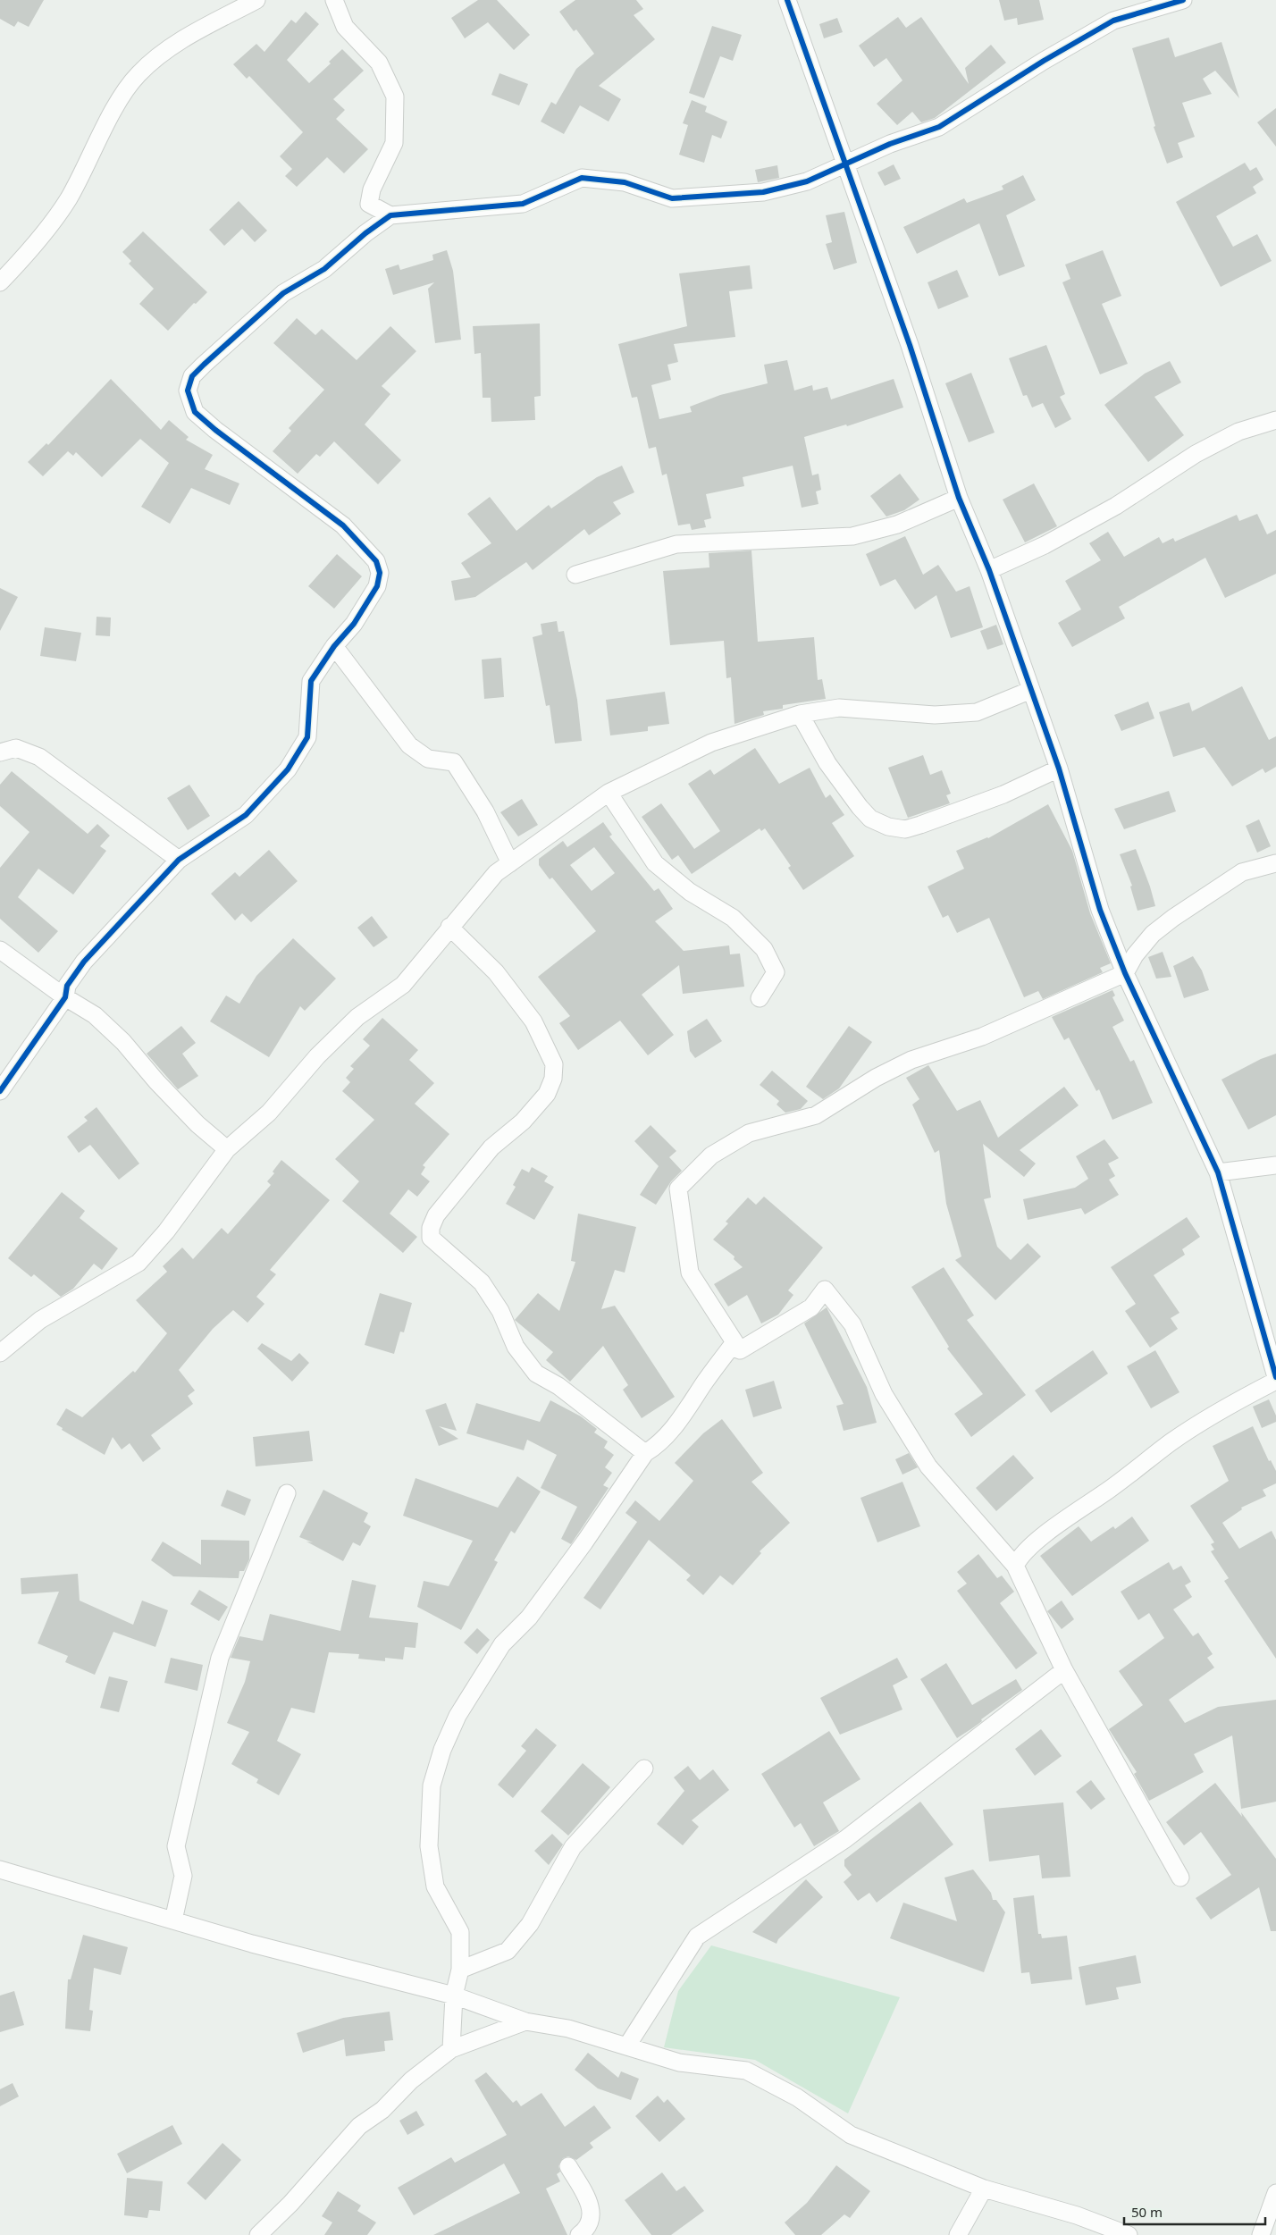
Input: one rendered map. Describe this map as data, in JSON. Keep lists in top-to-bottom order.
{
  "scale_bar": "50 m"
}
